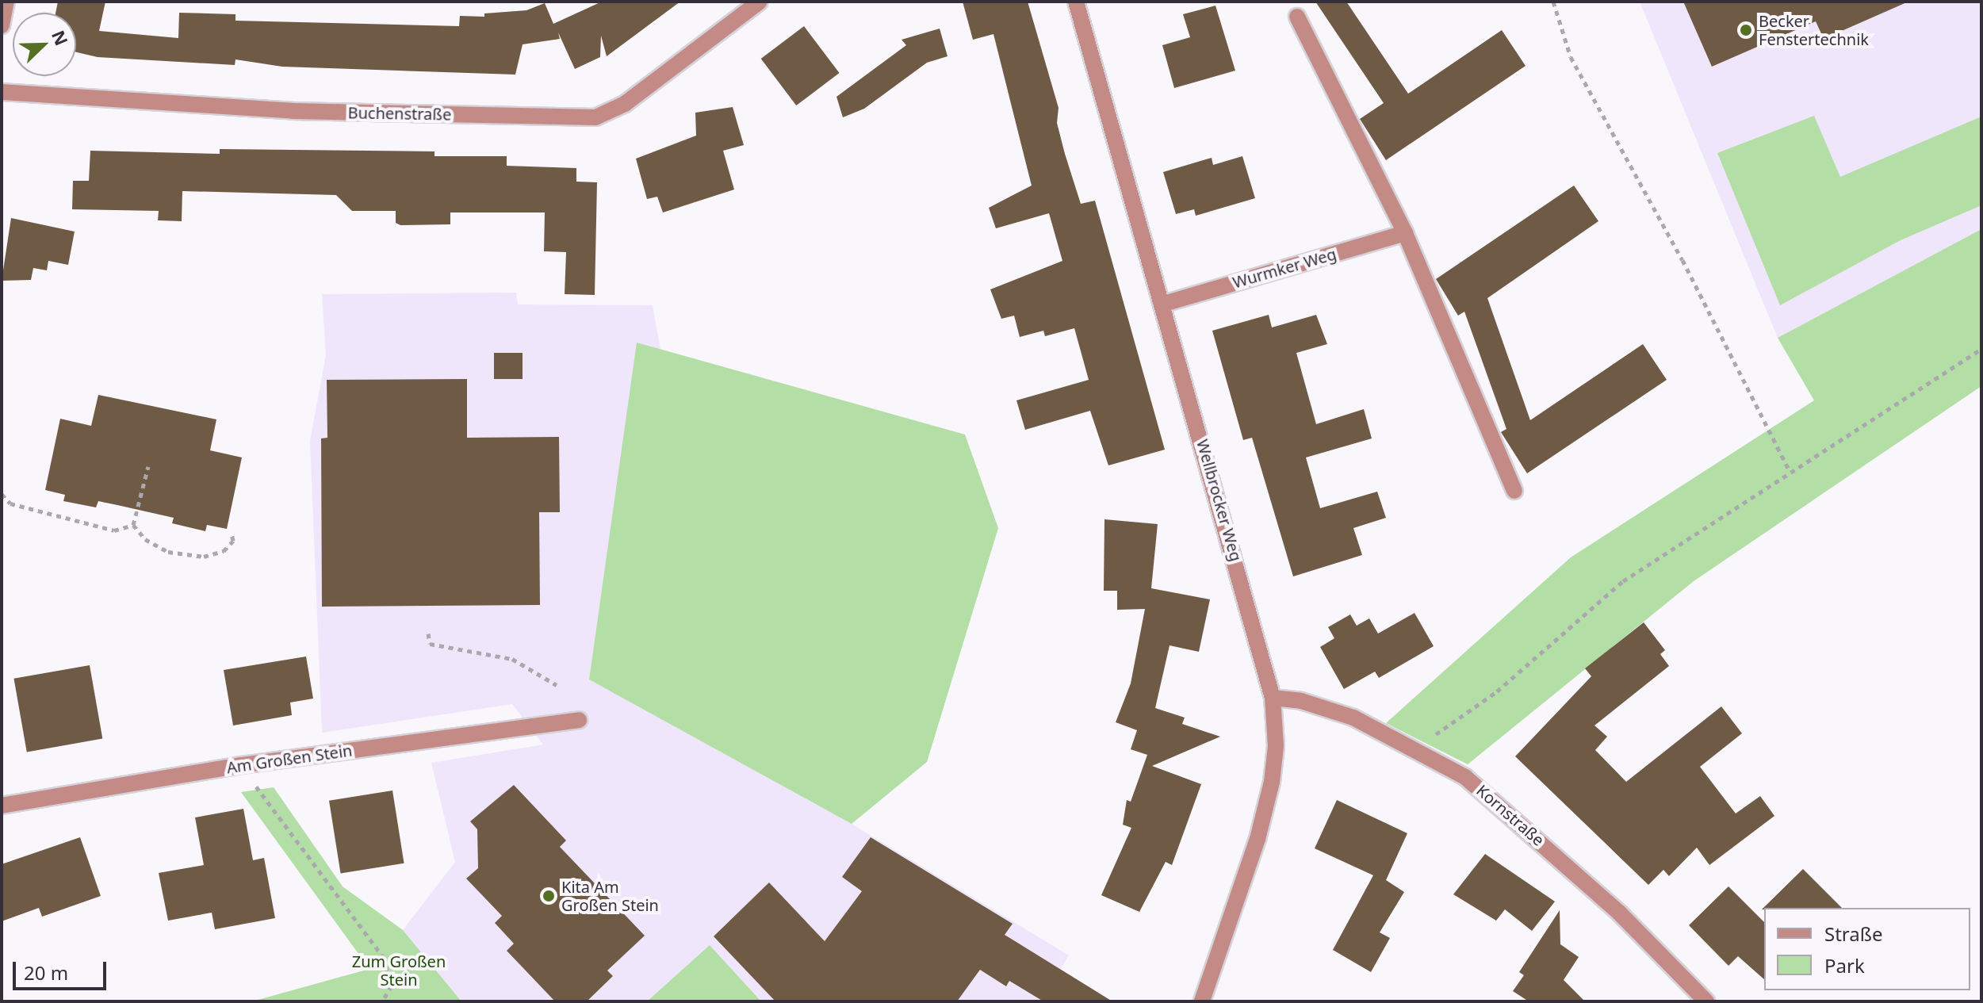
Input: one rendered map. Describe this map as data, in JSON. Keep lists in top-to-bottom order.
{
  "streets": {
    "street": [
      "Buchenstraße",
      "Wurmker Weg",
      "Wellbrocker Weg",
      "Am Großen Stein",
      "Kornstraße"
    ]
  },
  "crossings": [
    ["Wurmker Weg", "Wellbrocker Weg"],
    ["Wellbrocker Weg", "Kornstraße"]
  ],
  "parks": ["Zum Großen Stein"],
  "places": ["Becker Fenstertechnik", "Kita Am Großen Stein"],
  "legend": ["Straße", "Park"],
  "scale_bar": "20 m",
  "north": "top right"
}
